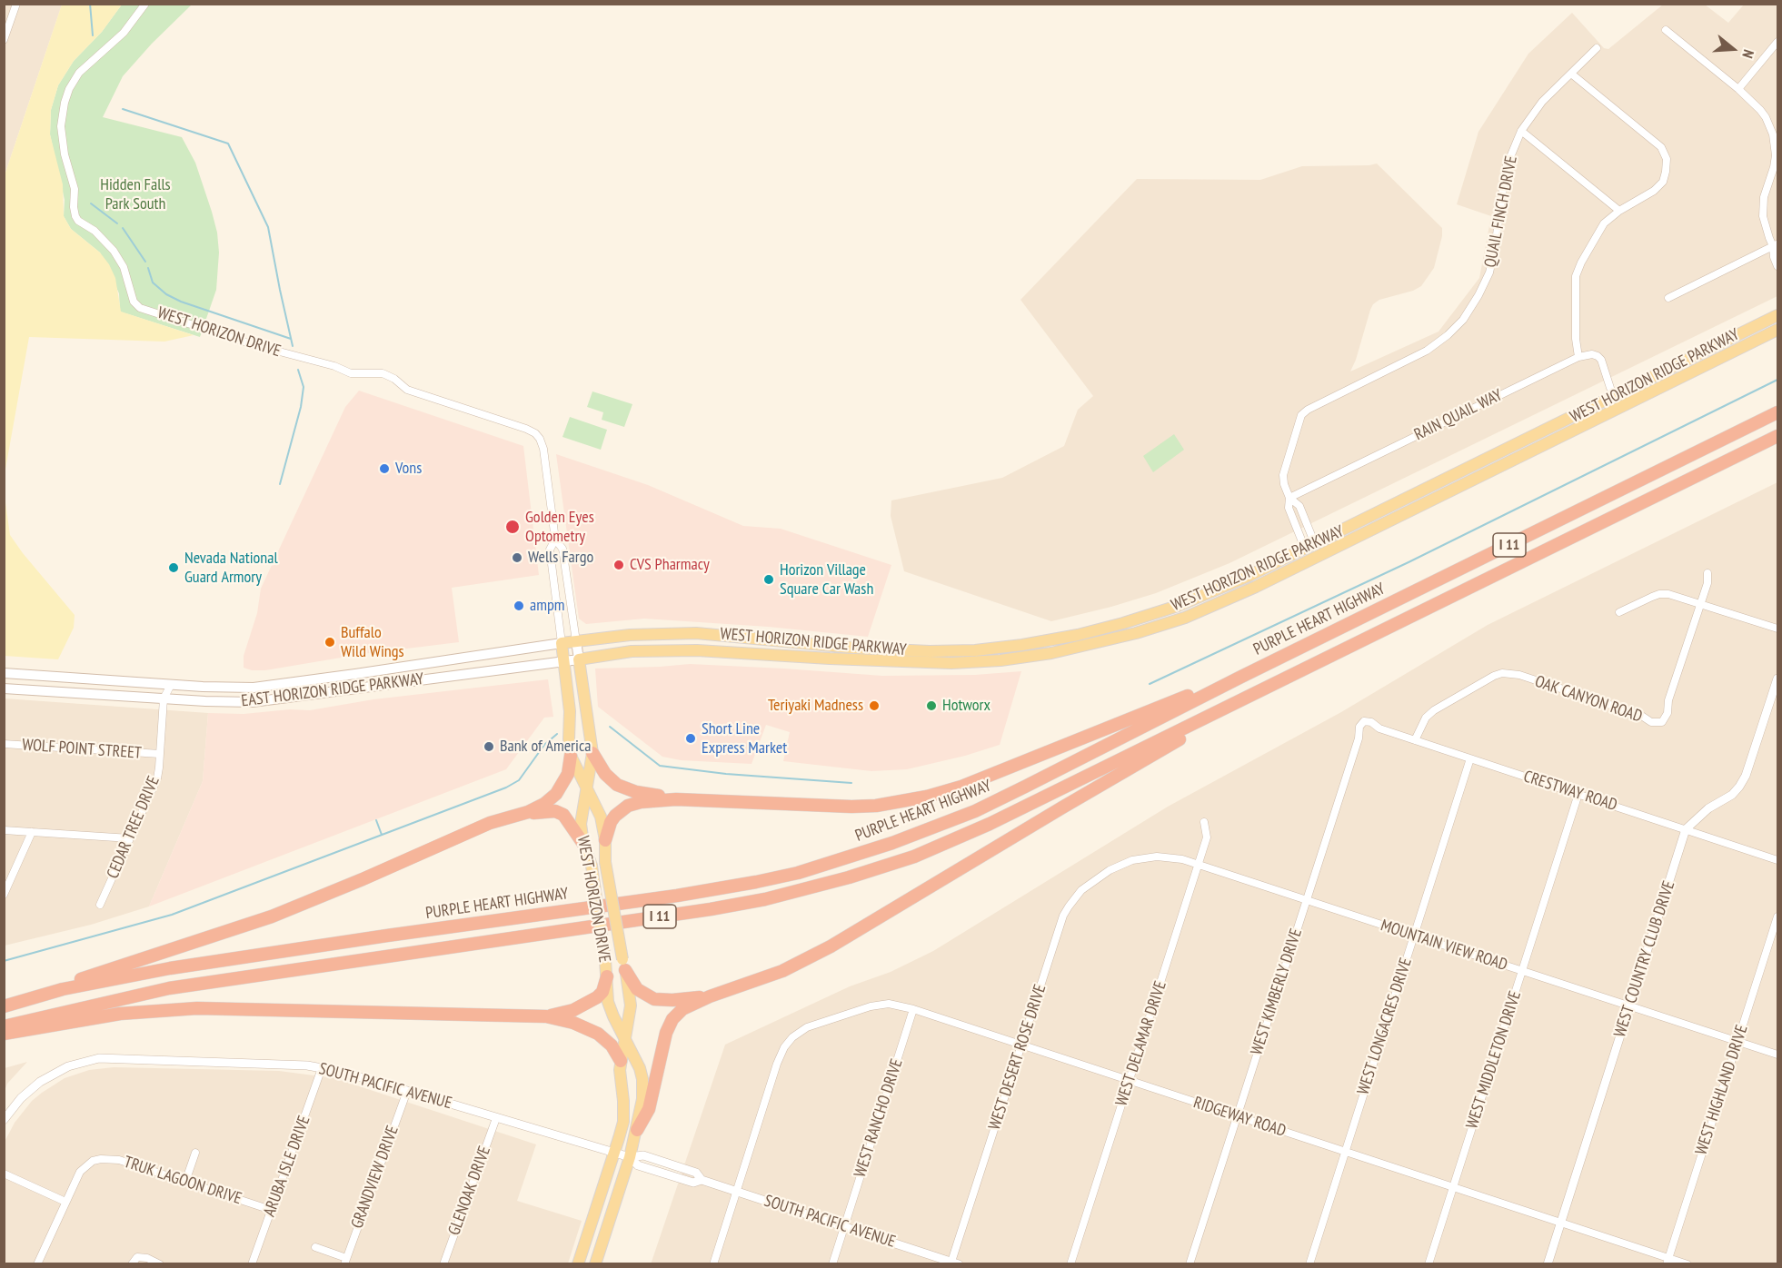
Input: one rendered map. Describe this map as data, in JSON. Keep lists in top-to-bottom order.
{
  "streets": {
    "highway": ["I 11", "PURPLE HEART HIGHWAY"],
    "main road": ["WEST HORIZON DRIVE", "WEST HORIZON RIDGE PARKWAY", "EAST HORIZON RIDGE PARKWAY"],
    "street": [
      "QUAIL FINCH DRIVE",
      "RAIN QUAIL WAY",
      "OAK CANYON ROAD",
      "WOLF POINT STREET",
      "CRESTWAY ROAD",
      "CEDAR TREE DRIVE",
      "MOUNTAIN VIEW ROAD",
      "WEST COUNTRY CLUB DRIVE",
      "WEST KIMBERLY DRIVE",
      "WEST LONGACRES DRIVE",
      "WEST DELAMAR DRIVE",
      "WEST DESERT ROSE DRIVE",
      "WEST MIDDLETON DRIVE",
      "SOUTH PACIFIC AVENUE",
      "WEST HIGHLAND DRIVE",
      "RIDGEWAY ROAD",
      "WEST RANCHO DRIVE",
      "ARUBA ISLE DRIVE",
      "GRANDVIEW DRIVE",
      "TRUK LAGOON DRIVE",
      "GLENOAK DRIVE"
    ]
  },
  "crossings": [
    ["QUAIL FINCH DRIVE", "WEST HORIZON RIDGE PARKWAY"],
    ["QUAIL FINCH DRIVE", "RAIN QUAIL WAY"],
    ["WEST HORIZON DRIVE", "WEST HORIZON RIDGE PARKWAY"],
    ["WEST HORIZON DRIVE", "EAST HORIZON RIDGE PARKWAY"],
    ["WEST HORIZON DRIVE", "SOUTH PACIFIC AVENUE"],
    ["WEST HORIZON RIDGE PARKWAY", "EAST HORIZON RIDGE PARKWAY"],
    ["EAST HORIZON RIDGE PARKWAY", "CEDAR TREE DRIVE"],
    ["OAK CANYON ROAD", "CRESTWAY ROAD"],
    ["WOLF POINT STREET", "CEDAR TREE DRIVE"],
    ["CRESTWAY ROAD", "WEST COUNTRY CLUB DRIVE"],
    ["CRESTWAY ROAD", "WEST KIMBERLY DRIVE"],
    ["CRESTWAY ROAD", "WEST LONGACRES DRIVE"],
    ["CRESTWAY ROAD", "WEST MIDDLETON DRIVE"],
    ["MOUNTAIN VIEW ROAD", "WEST COUNTRY CLUB DRIVE"],
    ["MOUNTAIN VIEW ROAD", "WEST KIMBERLY DRIVE"],
    ["MOUNTAIN VIEW ROAD", "WEST LONGACRES DRIVE"],
    ["MOUNTAIN VIEW ROAD", "WEST DELAMAR DRIVE"],
    ["MOUNTAIN VIEW ROAD", "WEST DESERT ROSE DRIVE"],
    ["MOUNTAIN VIEW ROAD", "WEST MIDDLETON DRIVE"],
    ["MOUNTAIN VIEW ROAD", "WEST HIGHLAND DRIVE"],
    ["WEST COUNTRY CLUB DRIVE", "RIDGEWAY ROAD"],
    ["WEST KIMBERLY DRIVE", "RIDGEWAY ROAD"],
    ["WEST LONGACRES DRIVE", "RIDGEWAY ROAD"],
    ["WEST DELAMAR DRIVE", "RIDGEWAY ROAD"],
    ["WEST DESERT ROSE DRIVE", "SOUTH PACIFIC AVENUE"],
    ["WEST DESERT ROSE DRIVE", "RIDGEWAY ROAD"],
    ["WEST MIDDLETON DRIVE", "RIDGEWAY ROAD"],
    ["SOUTH PACIFIC AVENUE", "RIDGEWAY ROAD"],
    ["SOUTH PACIFIC AVENUE", "WEST RANCHO DRIVE"],
    ["SOUTH PACIFIC AVENUE", "ARUBA ISLE DRIVE"],
    ["SOUTH PACIFIC AVENUE", "GRANDVIEW DRIVE"],
    ["SOUTH PACIFIC AVENUE", "GLENOAK DRIVE"],
    ["WEST HIGHLAND DRIVE", "RIDGEWAY ROAD"],
    ["RIDGEWAY ROAD", "WEST RANCHO DRIVE"],
    ["ARUBA ISLE DRIVE", "TRUK LAGOON DRIVE"]
  ],
  "parks": ["Hidden Falls Park South"],
  "places": [
    "Vons",
    "Golden Eyes Optometry",
    "Wells Fargo",
    "CVS Pharmacy",
    "Nevada National Guard Armory",
    "Horizon Village Square Car Wash",
    "ampm",
    "Buffalo Wild Wings",
    "Teriyaki Madness",
    "Hotworx",
    "Short Line Express Market",
    "Bank of America"
  ],
  "north": "right"
}
